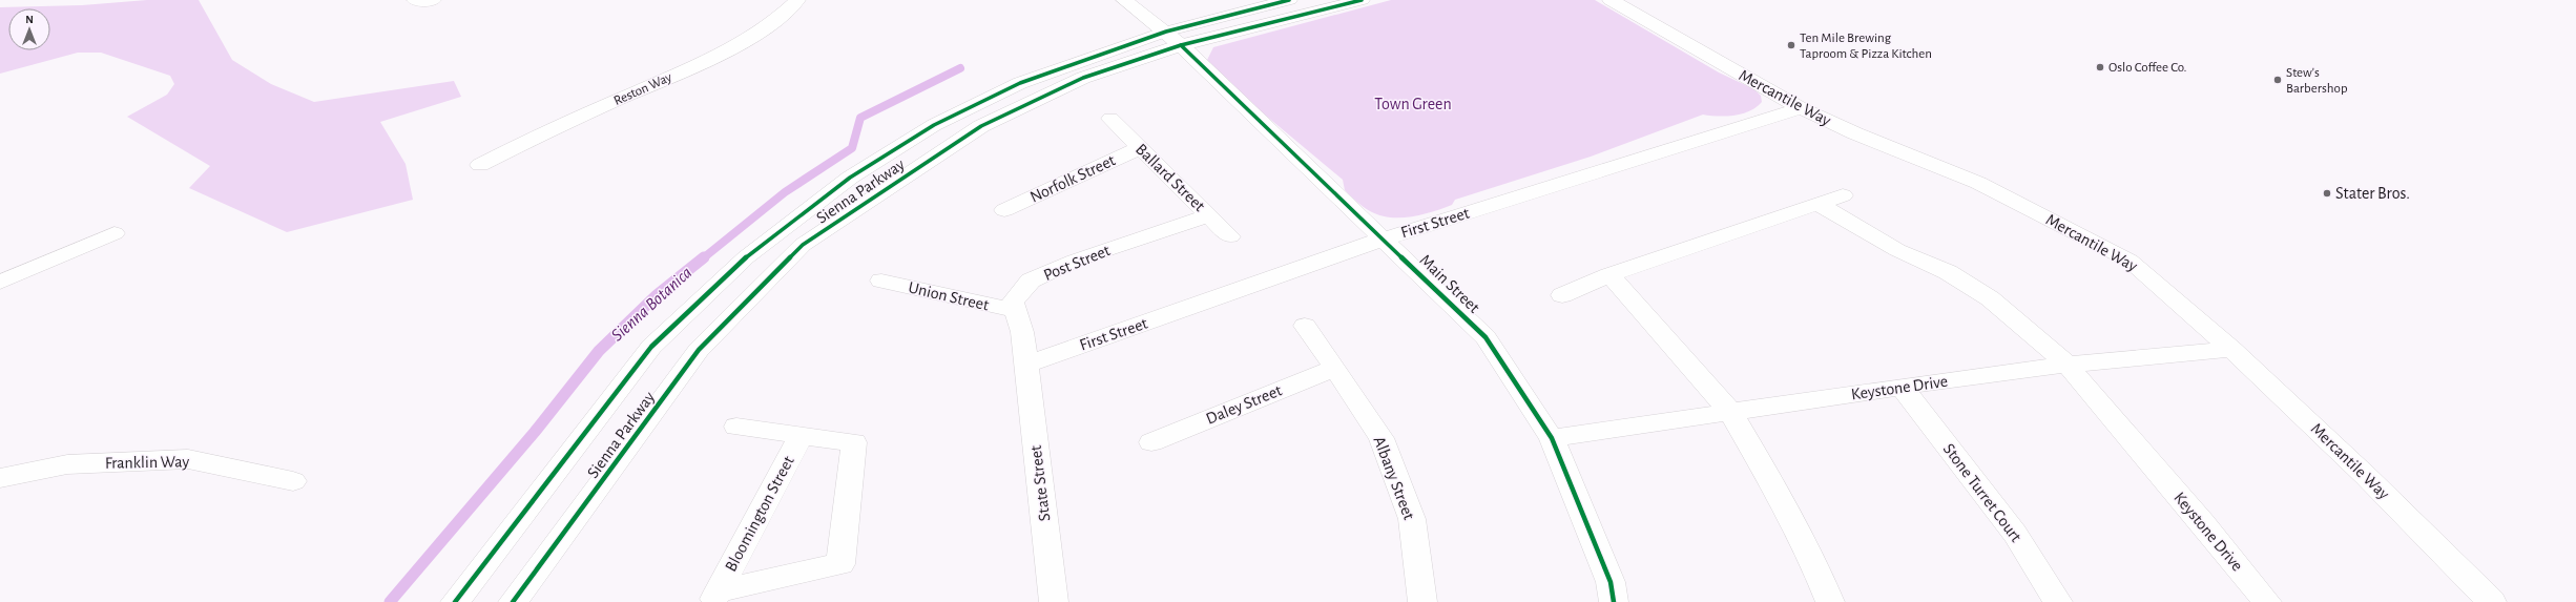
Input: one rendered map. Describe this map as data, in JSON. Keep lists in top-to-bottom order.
{
  "streets": {
    "street": [
      "Reston Way",
      "Mercantile Way",
      "Ballard Street",
      "Norfolk Street",
      "Sienna Parkway",
      "First Street",
      "Post Street",
      "Main Street",
      "Union Street",
      "Keystone Drive",
      "Daley Street",
      "Franklin Way",
      "Albany Street",
      "State Street",
      "Stone Turret Court",
      "Bloomington Street"
    ]
  },
  "crossings": [
    ["Mercantile Way", "First Street"],
    ["Mercantile Way", "Keystone Drive"],
    ["Ballard Street", "Norfolk Street"],
    ["Ballard Street", "Post Street"],
    ["Sienna Parkway", "Main Street"],
    ["First Street", "Main Street"],
    ["First Street", "State Street"],
    ["Post Street", "Union Street"],
    ["Main Street", "Keystone Drive"],
    ["Keystone Drive", "Stone Turret Court"],
    ["Daley Street", "Albany Street"]
  ],
  "water": ["Sienna Botanica"],
  "parks": ["Town Green"],
  "places": [
    "Ten Mile Brewing Taproom & Pizza Kitchen",
    "Oslo Coffee Co.",
    "Stew's Barbershop",
    "Stater Bros."
  ],
  "north": "top"
}
